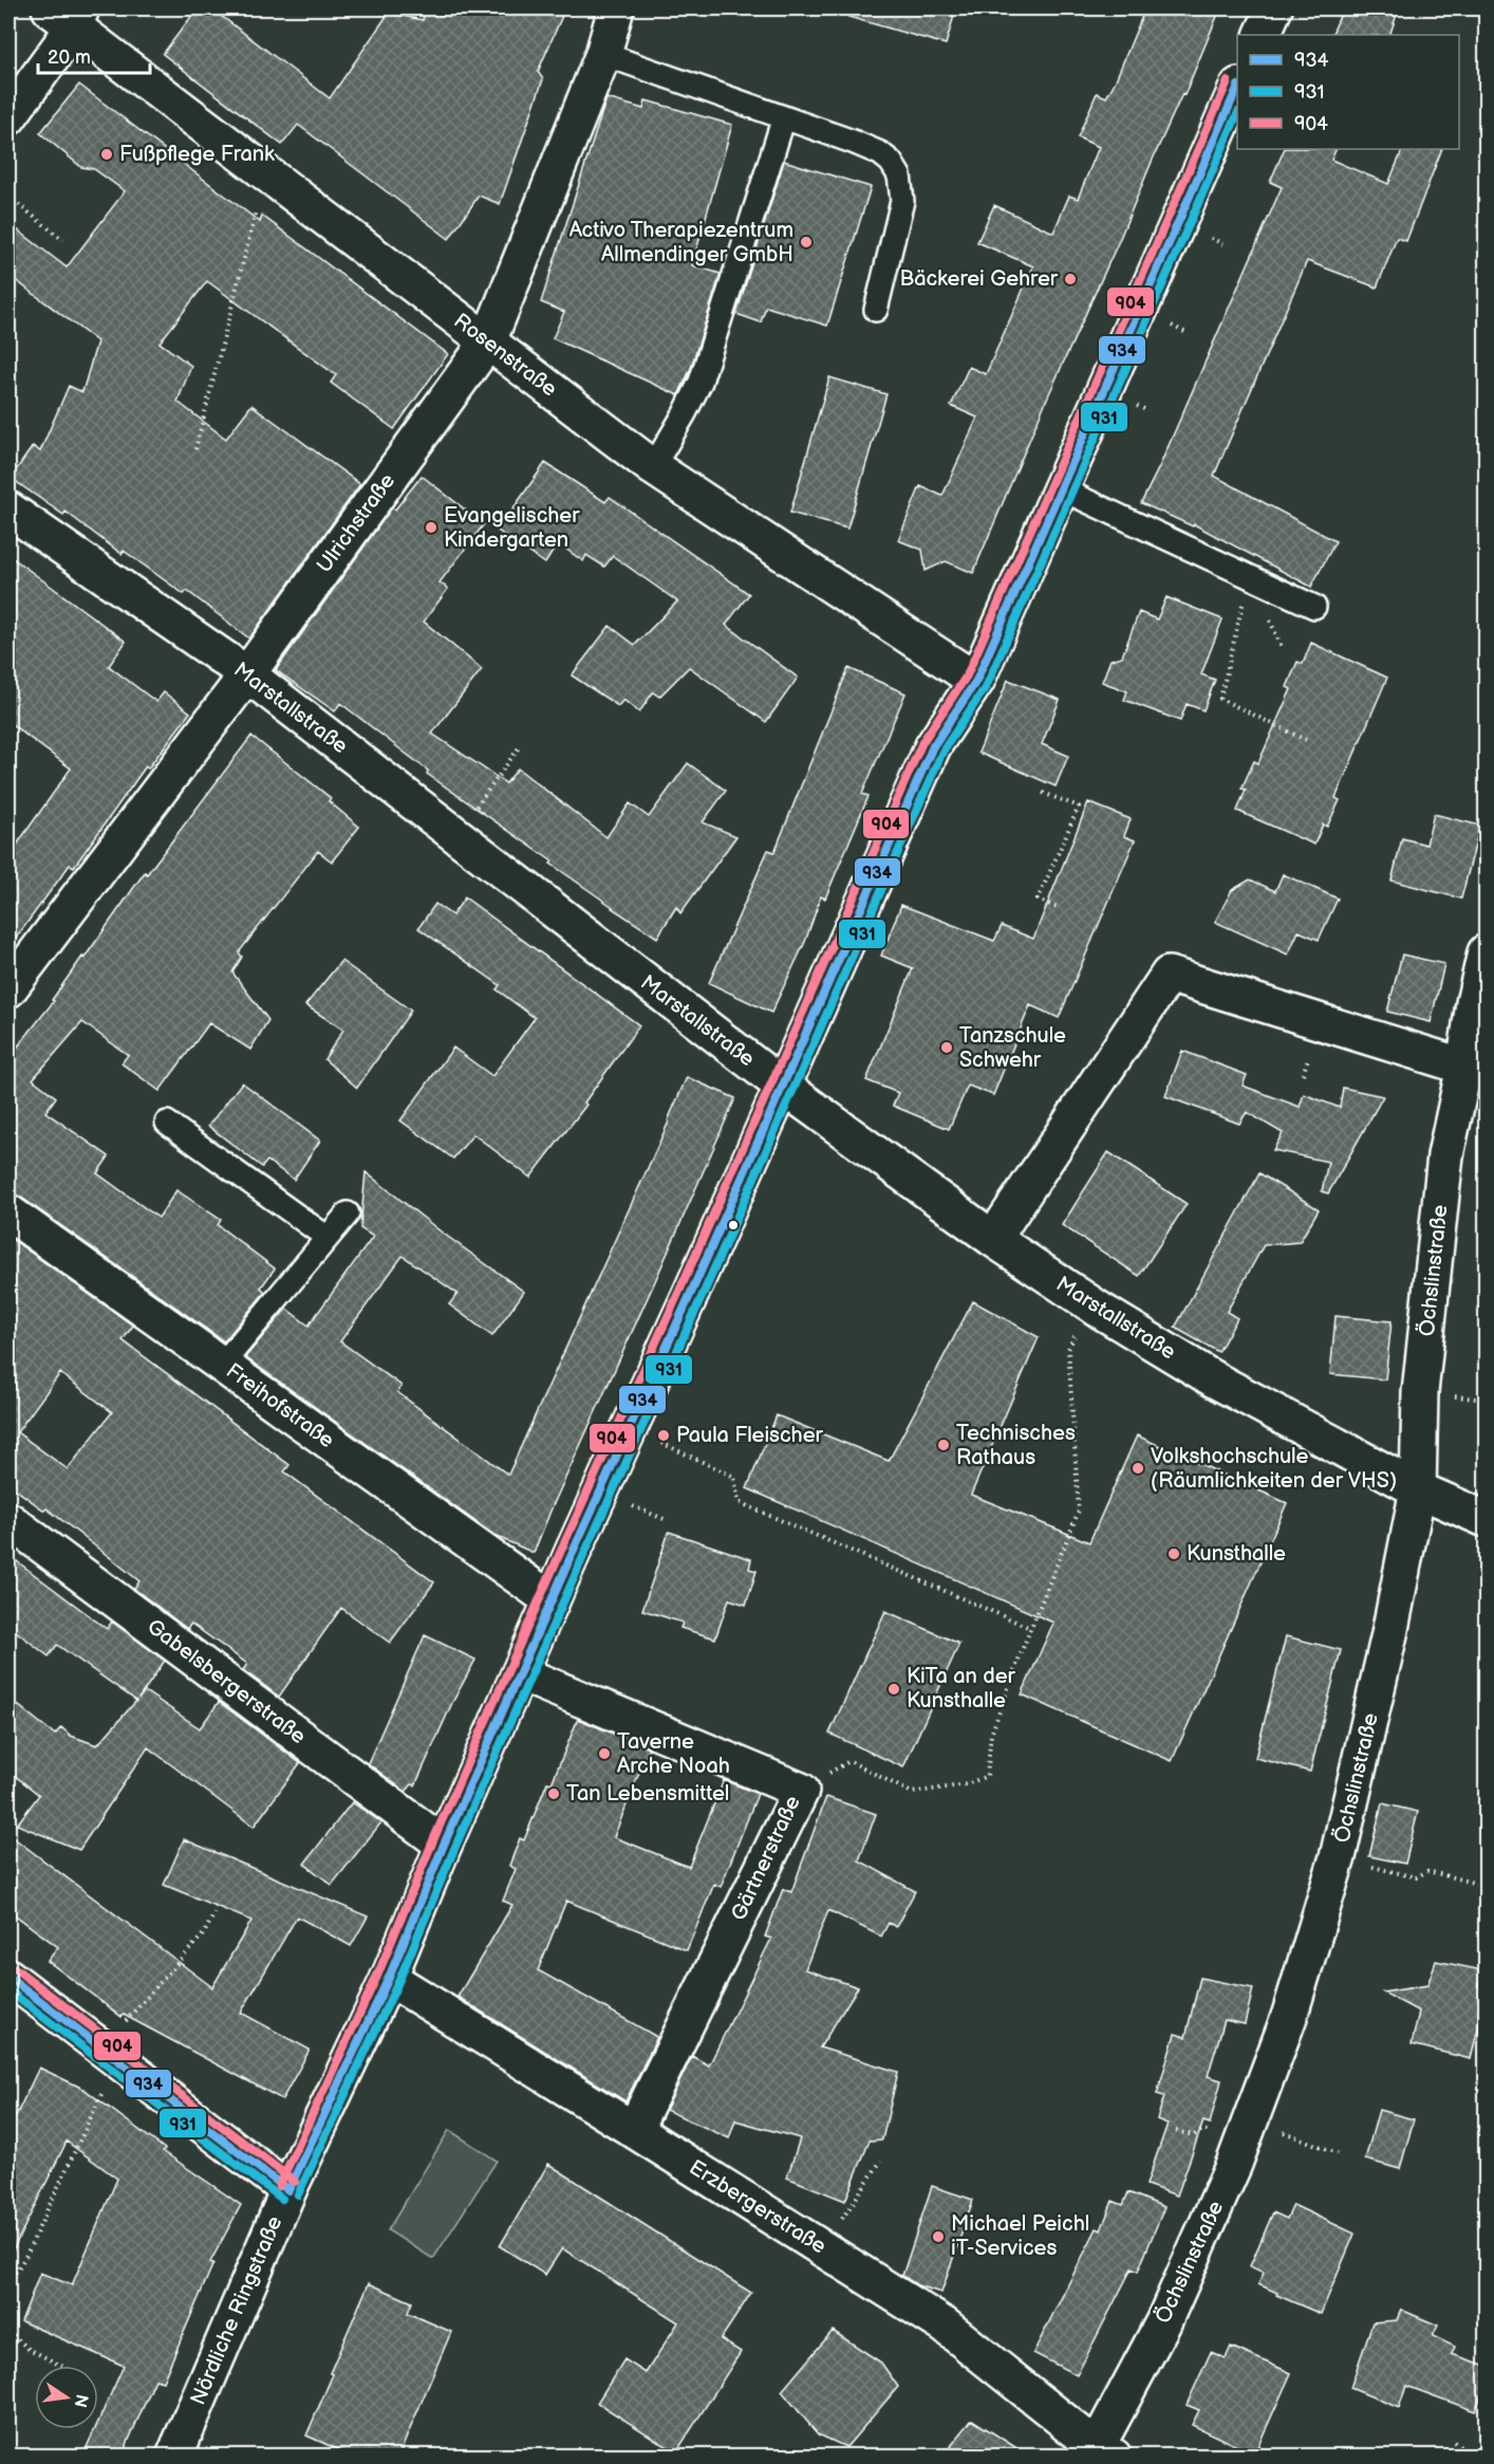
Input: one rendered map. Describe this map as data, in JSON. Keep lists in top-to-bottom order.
{
  "streets": {
    "street": [
      "Rosenstraße",
      "Ulrichstraße",
      "Marstallstraße",
      "Öchslinstraße",
      "Freihofstraße",
      "Gabelsbergerstraße",
      "Gärtnerstraße",
      "Erzbergerstraße",
      "Nördliche Ringstraße"
    ]
  },
  "crossings": [
    ["Rosenstraße", "Ulrichstraße"],
    ["Rosenstraße", "Nördliche Ringstraße"],
    ["Ulrichstraße", "Marstallstraße"],
    ["Marstallstraße", "Öchslinstraße"],
    ["Marstallstraße", "Nördliche Ringstraße"],
    ["Öchslinstraße", "Erzbergerstraße"],
    ["Freihofstraße", "Nördliche Ringstraße"],
    ["Gabelsbergerstraße", "Nördliche Ringstraße"],
    ["Gärtnerstraße", "Erzbergerstraße"],
    ["Gärtnerstraße", "Nördliche Ringstraße"],
    ["Erzbergerstraße", "Nördliche Ringstraße"]
  ],
  "places": [
    "Fußpflege Frank",
    "Activo Therapiezentrum Allmendinger GmbH",
    "Bäckerei Gehrer",
    "Evangelischer Kindergarten",
    "Tanzschule Schwehr",
    "Paula Fleischer",
    "Technisches Rathaus",
    "Volkshochschule (Räumlichkeiten der VHS)",
    "Kunsthalle",
    "KiTa an der Kunsthalle",
    "Taverne Arche Noah",
    "Tan Lebensmittel",
    "Michael Peichl iT-Services"
  ],
  "lines": ["transit line 904", "transit line 934", "transit line 931"],
  "legend": ["934", "931", "904"],
  "scale_bar": "20 m",
  "north": "right"
}
